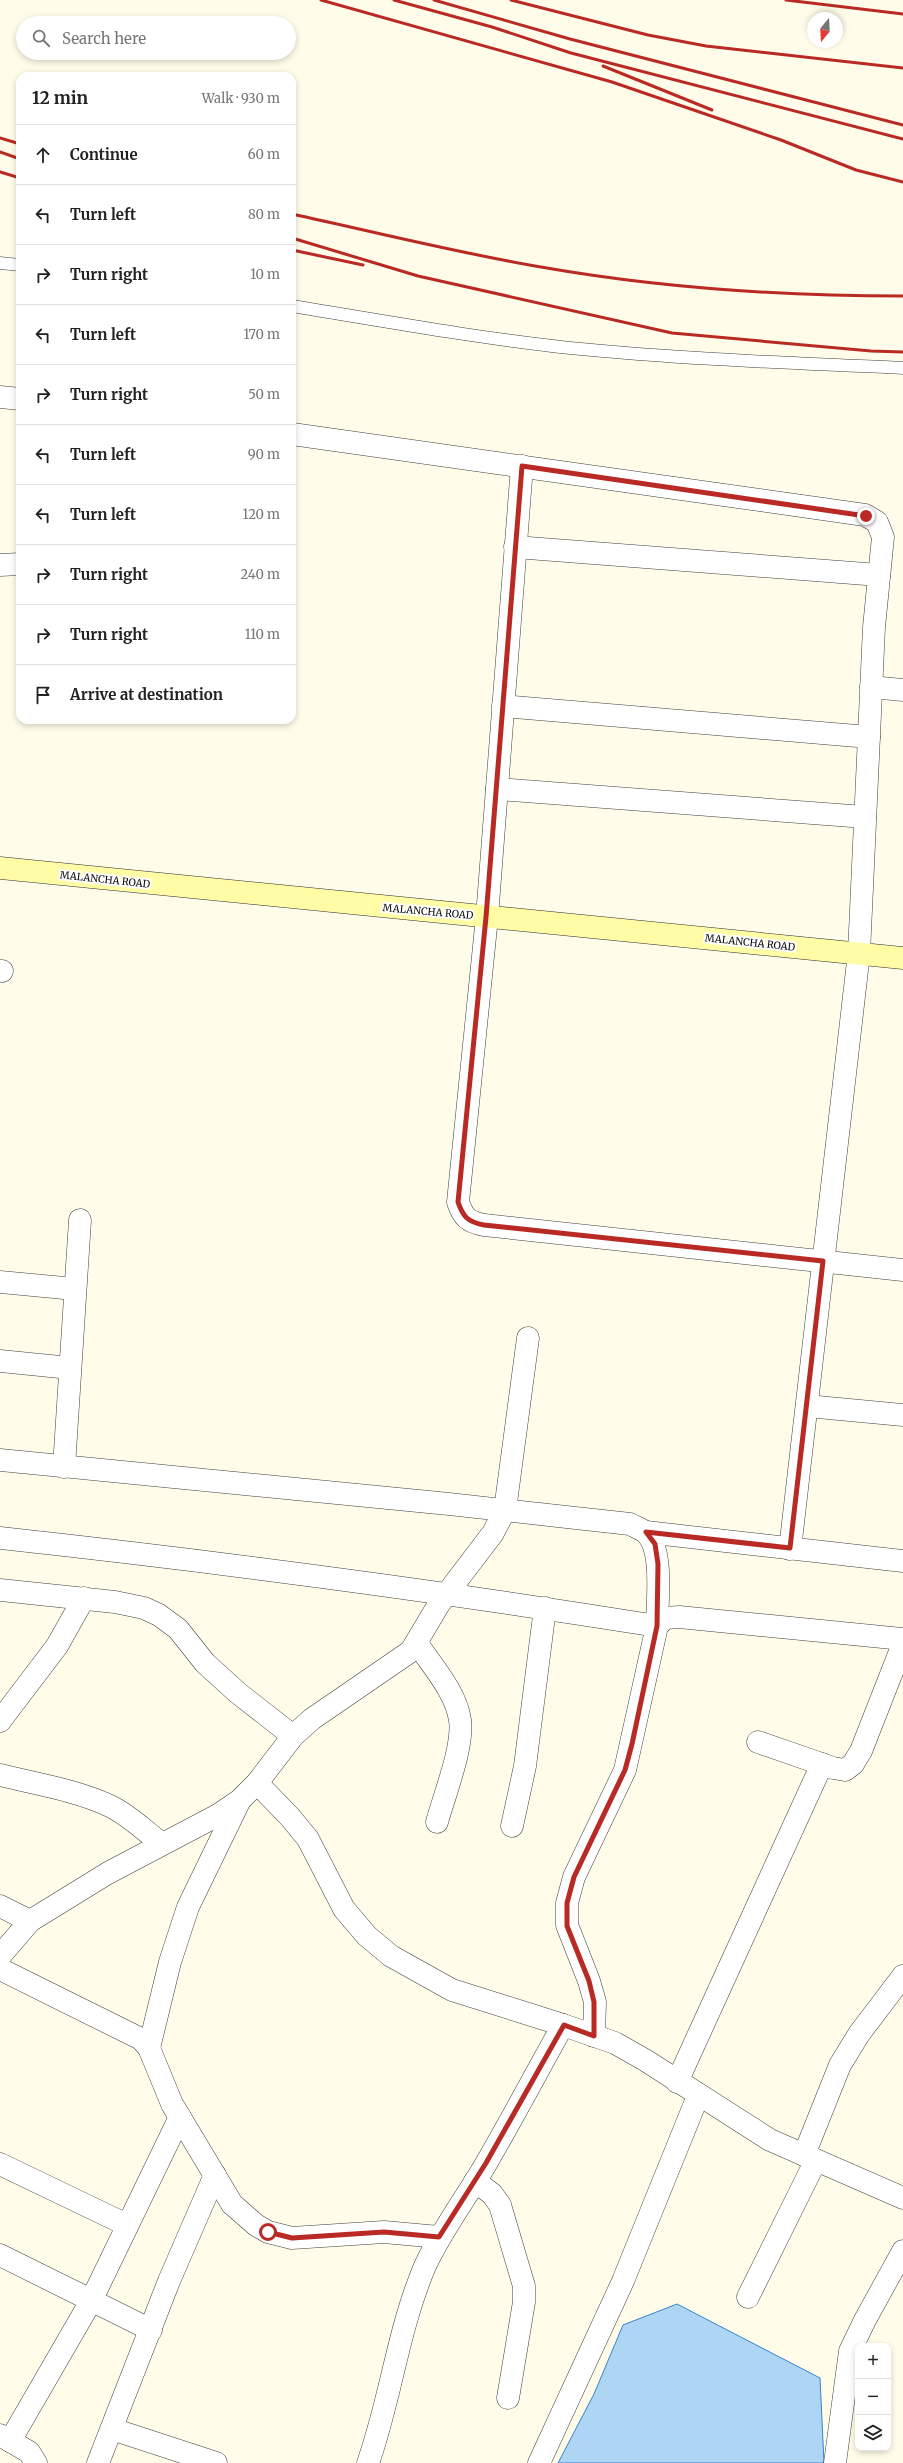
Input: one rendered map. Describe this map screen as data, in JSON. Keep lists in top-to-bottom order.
{
  "streets": {
    "main road": ["MALANCHA ROAD"]
  },
  "north": "bottom",
  "page": {
    "search": "Search here",
    "heading": ["12 min", "Walk · 930 m"],
    "list": [
      ["Continue", "60 m"],
      ["Turn left", "80 m"],
      ["Turn right", "10 m"],
      ["Turn left", "170 m"],
      ["Turn right", "50 m"],
      ["Turn left", "90 m"],
      ["Turn left", "120 m"],
      ["Turn right", "240 m"],
      ["Turn right", "110 m"],
      "Arrive at destination"
    ],
    "map_buttons": ["+", "−"]
  }
}
